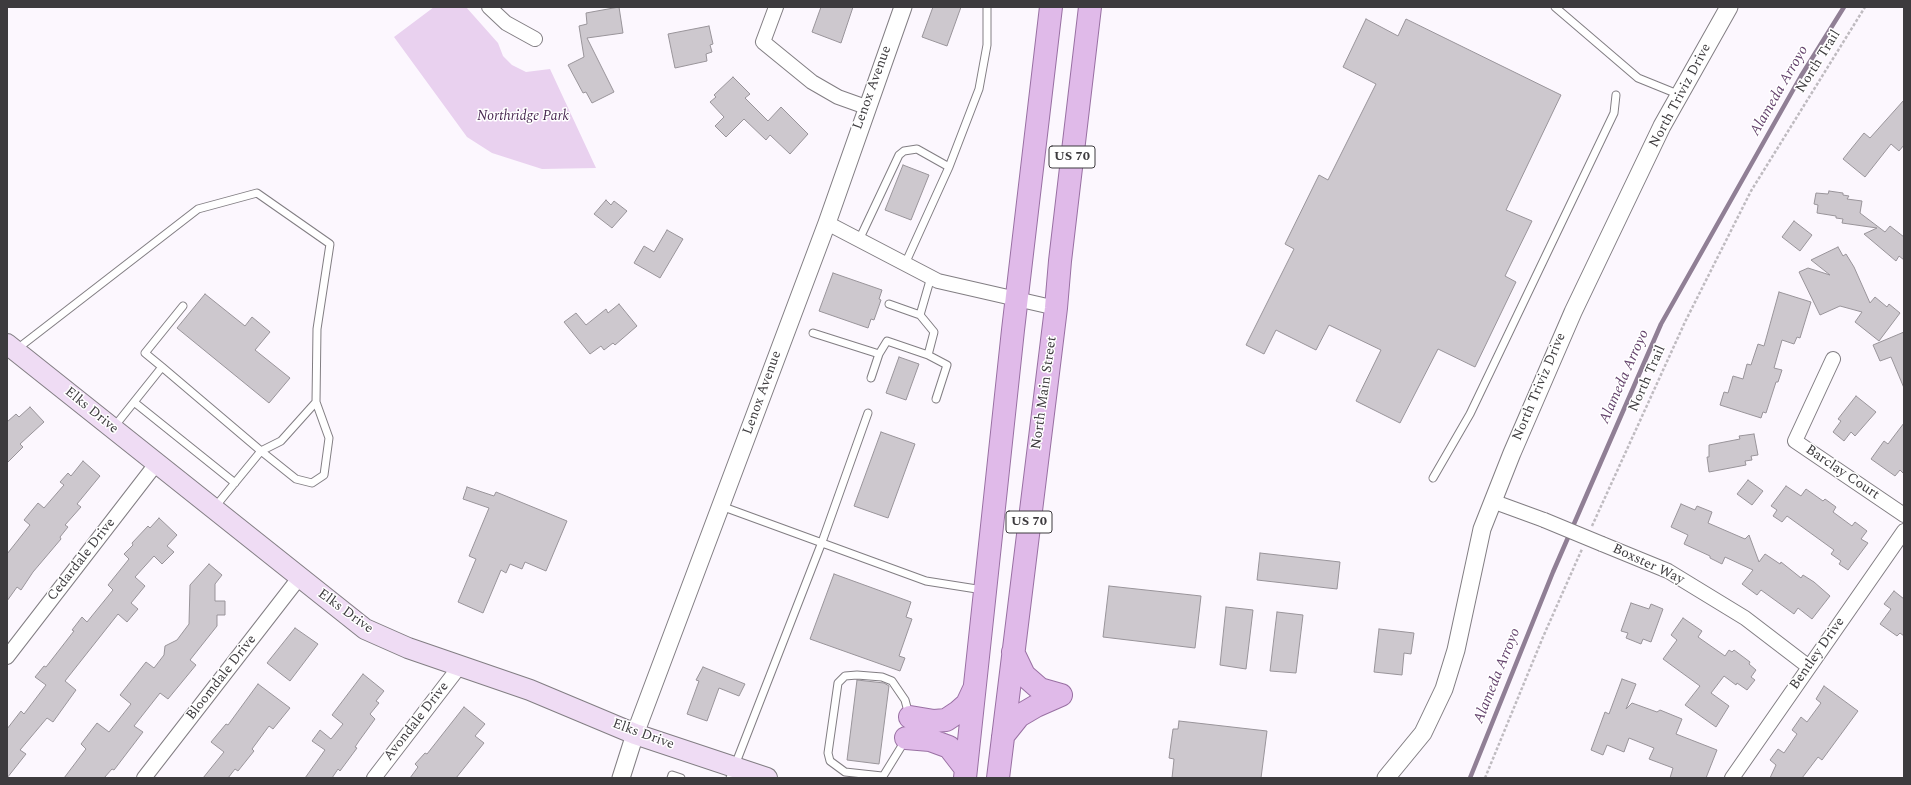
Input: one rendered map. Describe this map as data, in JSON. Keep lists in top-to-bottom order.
{
  "streets": {
    "main road": ["US 70", "North Main Street", "Elks Drive"],
    "street": [
      "Lenox Avenue",
      "North Triviz Drive",
      "Barclay Court",
      "Cedardale Drive",
      "Boxster Way",
      "Bentley Drive",
      "Bloomdale Drive",
      "Avondale Drive"
    ],
    "path": ["North Trail"]
  },
  "crossings": [
    ["Lenox Avenue", "Elks Drive"],
    ["North Triviz Drive", "Boxster Way"],
    ["Elks Drive", "Cedardale Drive"],
    ["Elks Drive", "Bloomdale Drive"],
    ["Elks Drive", "Avondale Drive"],
    ["Boxster Way", "Bentley Drive"]
  ],
  "water": ["Alameda Arroyo"],
  "parks": ["Northridge Park"]
}
